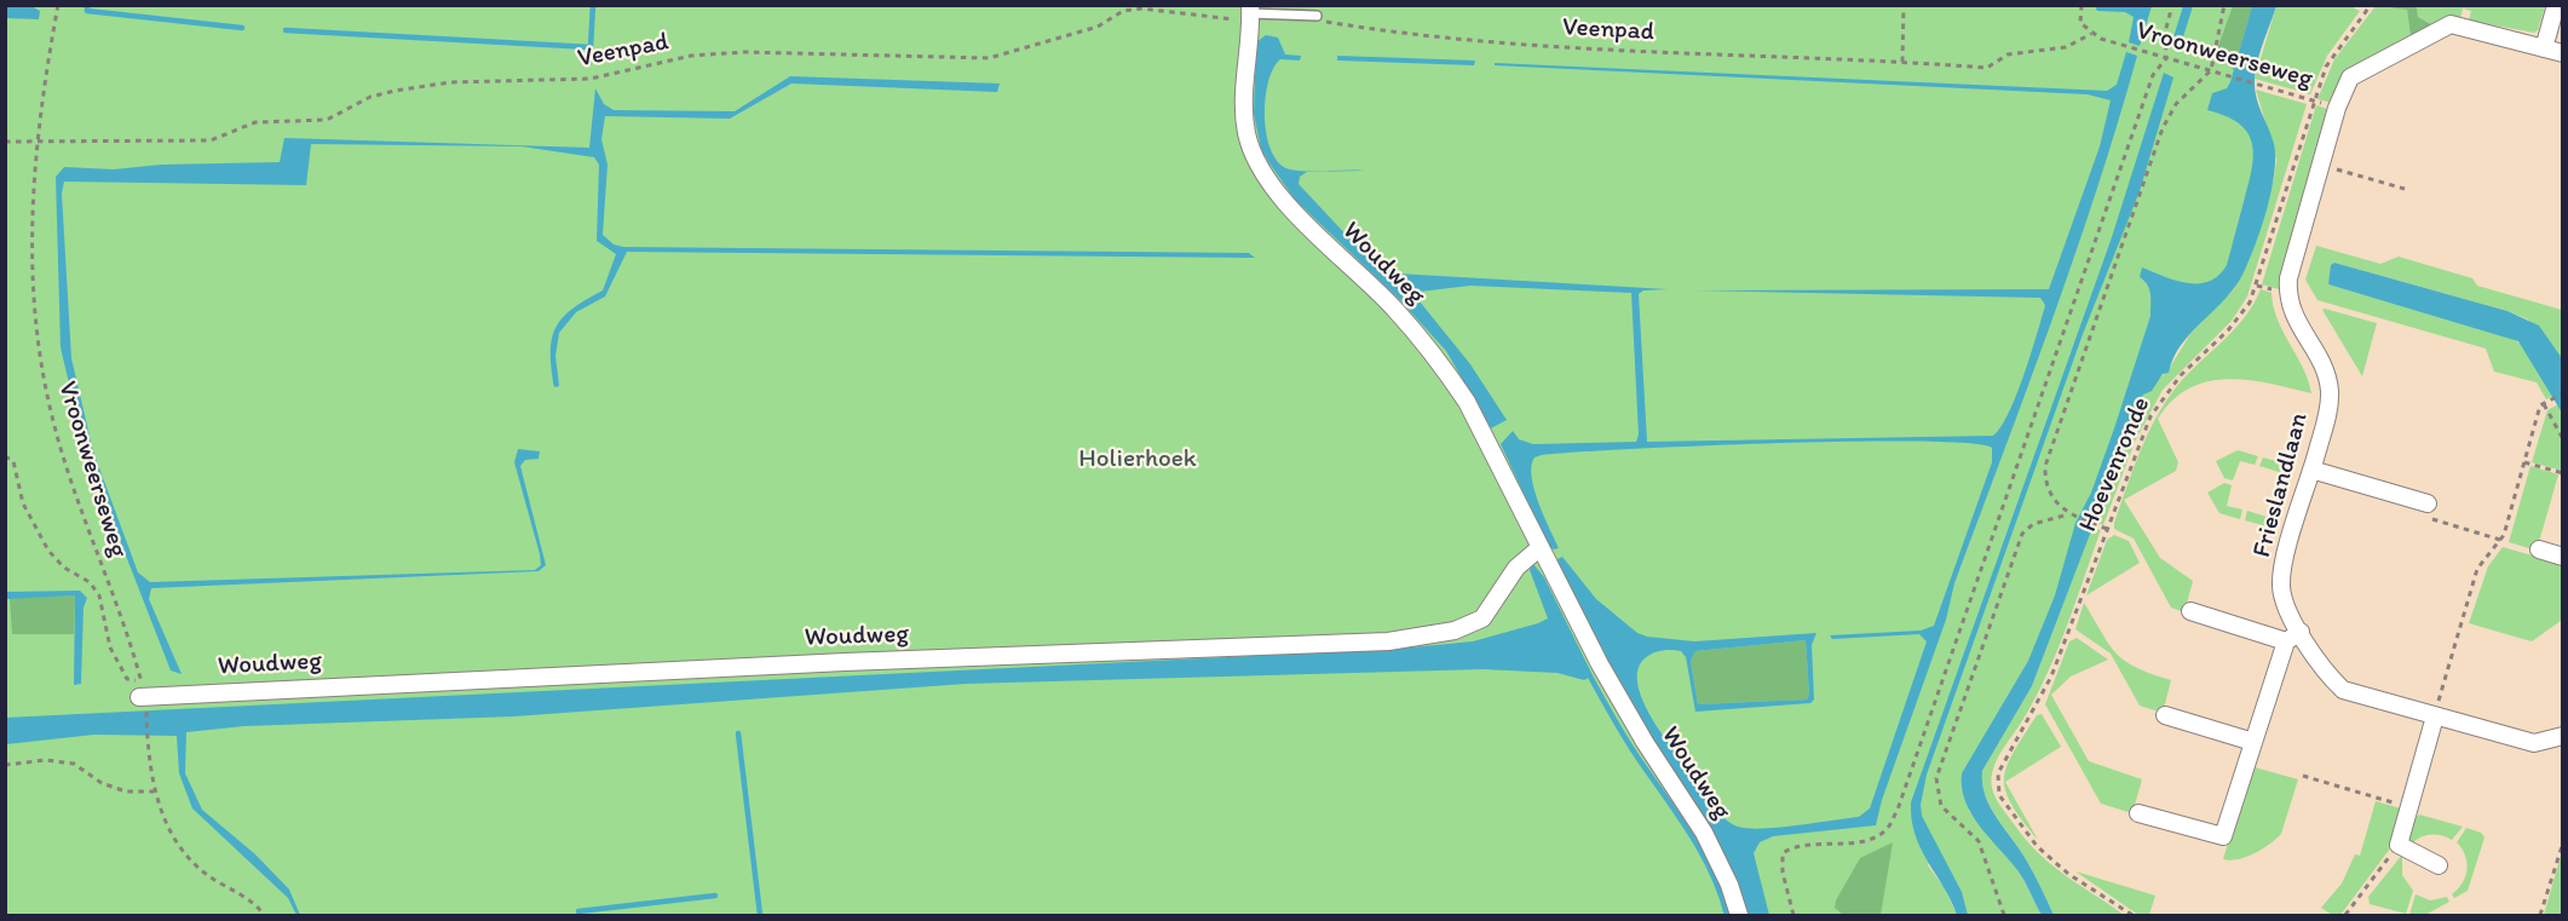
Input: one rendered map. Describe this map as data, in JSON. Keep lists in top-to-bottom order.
{
  "streets": {
    "street": ["Woudweg", "Frieslandlaan"],
    "path": ["Veenpad", "Vroonweerseweg", "Hoevenronde"]
  },
  "crossings": [
    ["Veenpad", "Vroonweerseweg"],
    ["Veenpad", "Woudweg"],
    ["Vroonweerseweg", "Woudweg"],
    ["Vroonweerseweg", "Hoevenronde"],
    ["Vroonweerseweg", "Frieslandlaan"]
  ],
  "parks": ["Holierhoek"]
}
